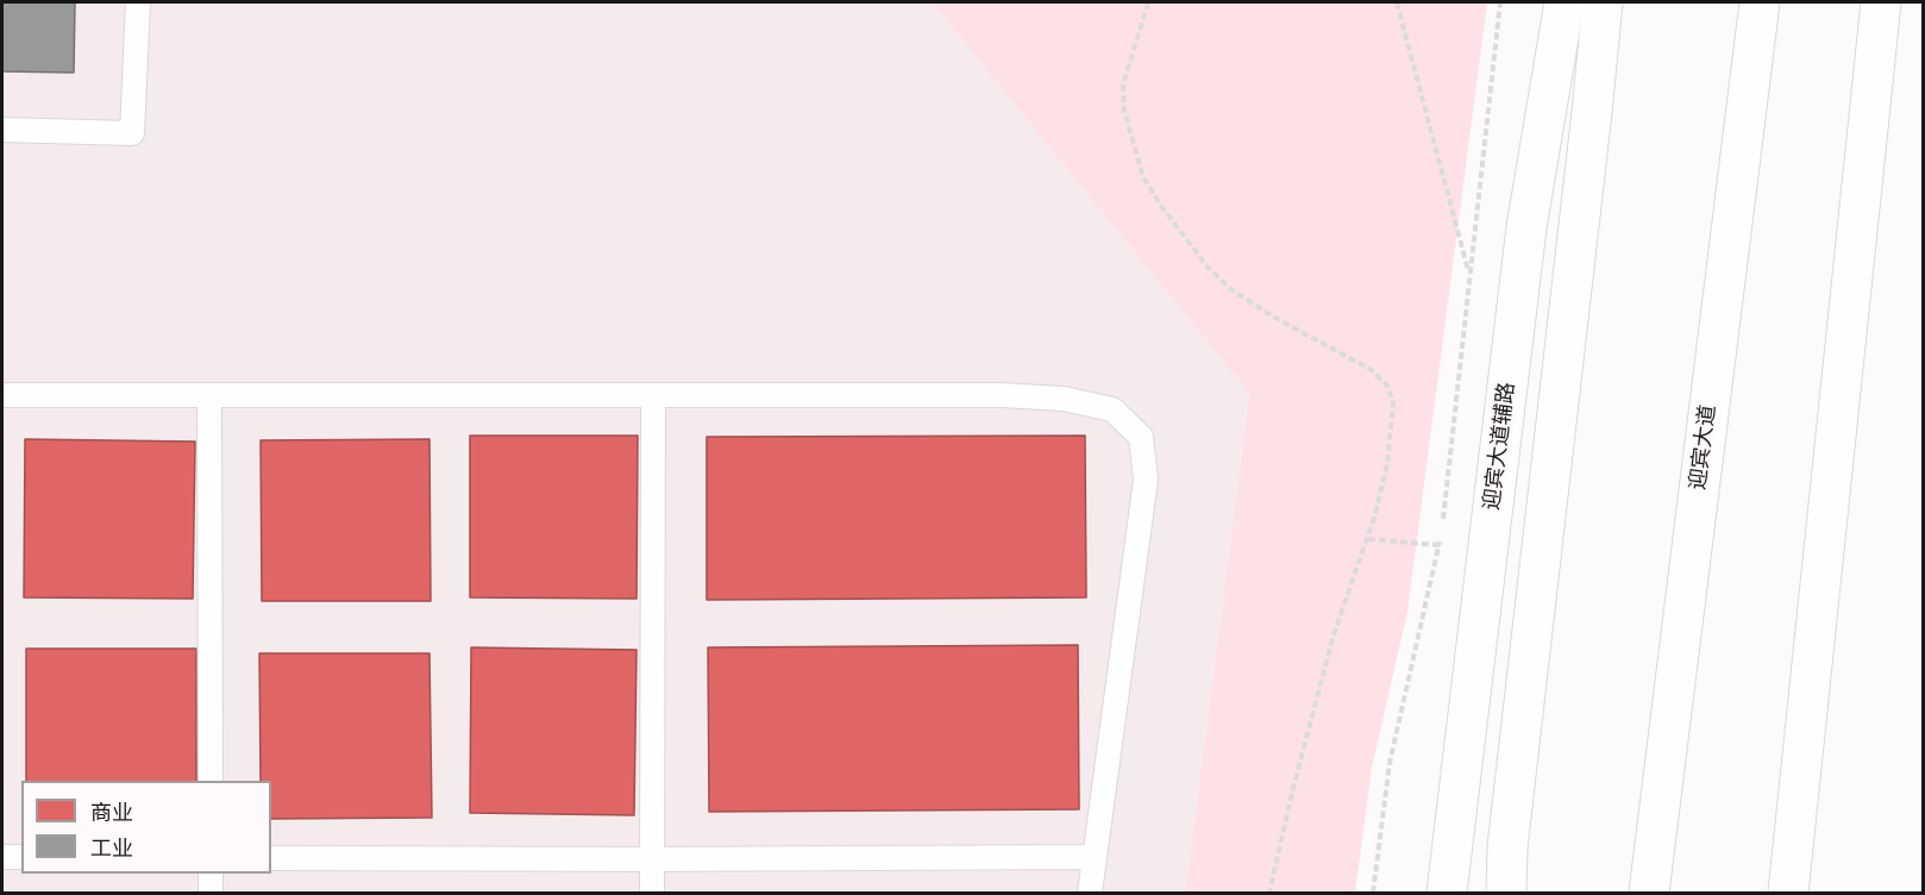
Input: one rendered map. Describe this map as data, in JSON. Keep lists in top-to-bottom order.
{
  "streets": {
    "main road": ["迎宾大道辅路", "迎宾大道"]
  },
  "legend": ["商业", "工业"]
}
